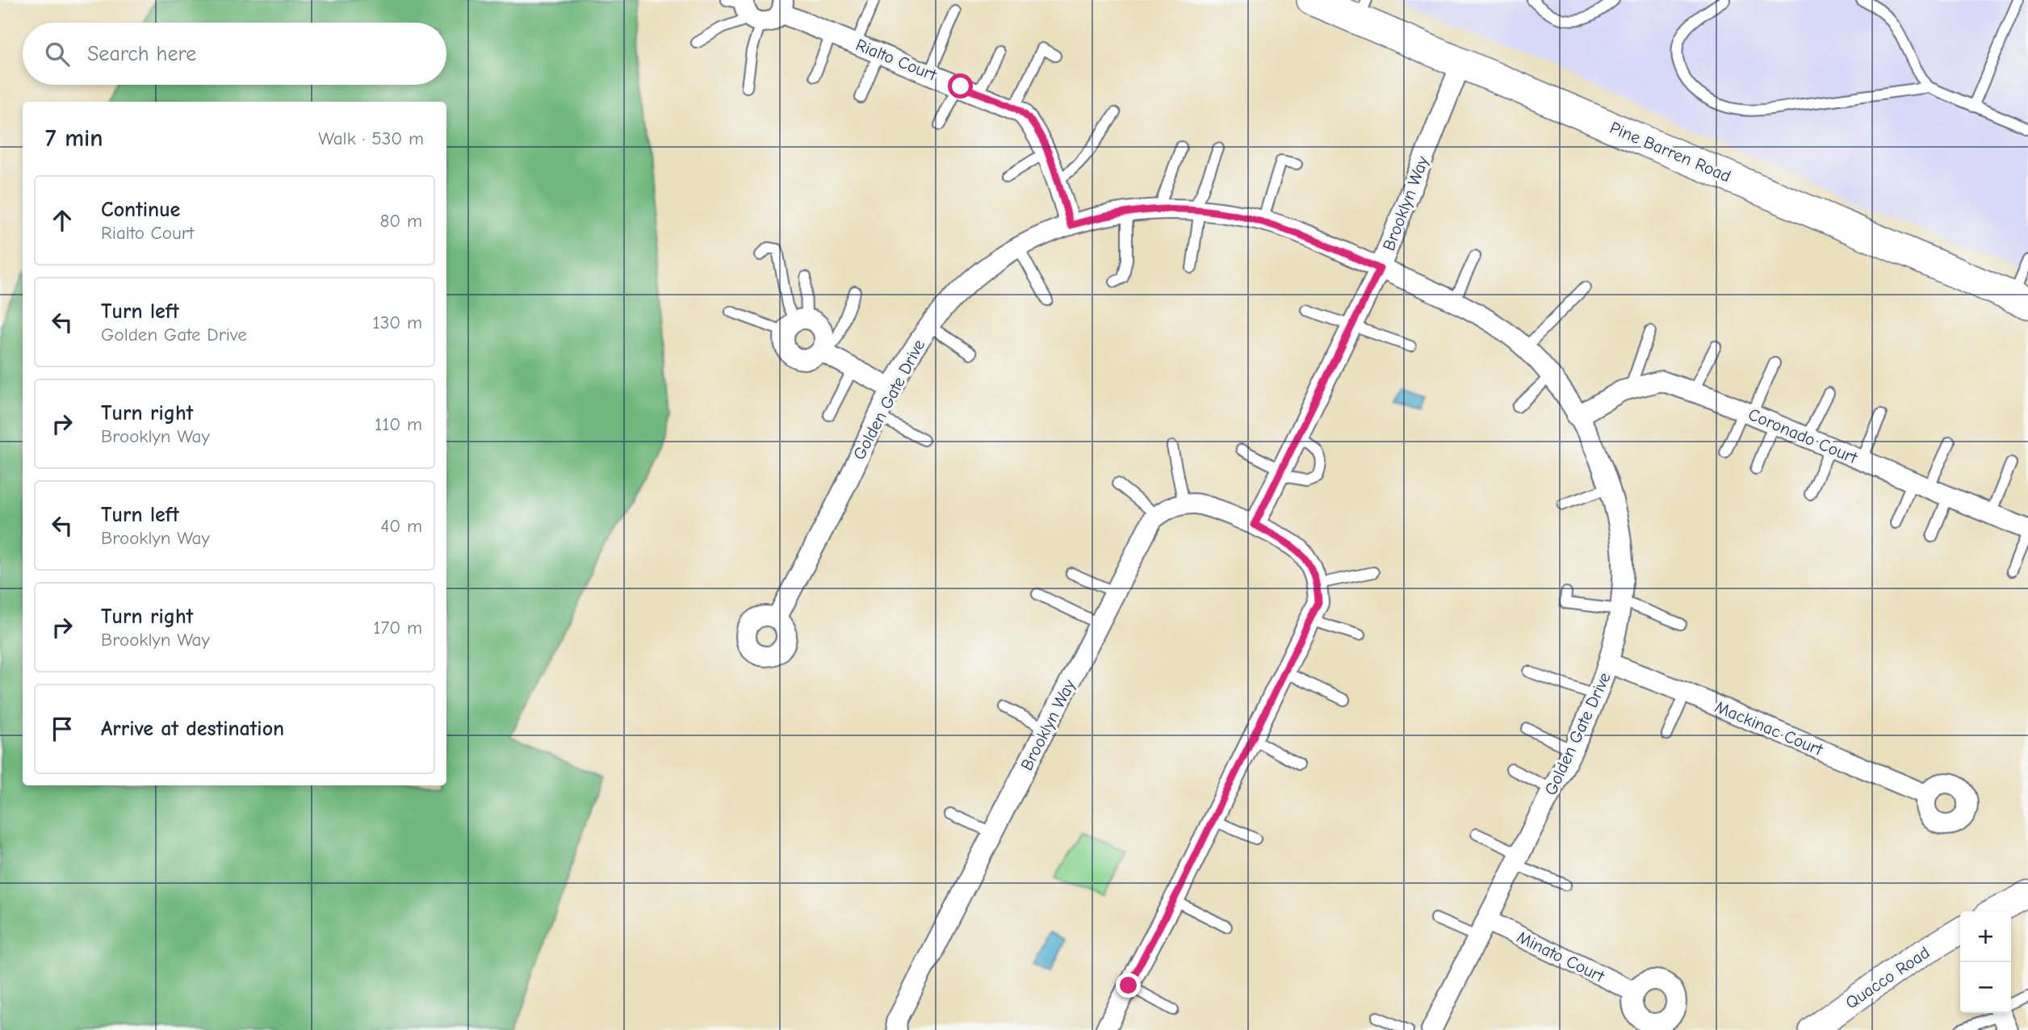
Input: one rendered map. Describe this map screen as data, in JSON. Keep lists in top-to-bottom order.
{
  "streets": {
    "main road": ["Pine Barren Road"],
    "street": [
      "Rialto Court",
      "Brooklyn Way",
      "Golden Gate Drive",
      "Coronado Court",
      "Mackinac Court",
      "Minato Court",
      "Quacco Road"
    ]
  },
  "crossings": [
    ["Rialto Court", "Golden Gate Drive"],
    ["Pine Barren Road", "Brooklyn Way"],
    ["Brooklyn Way", "Golden Gate Drive"],
    ["Golden Gate Drive", "Coronado Court"],
    ["Golden Gate Drive", "Mackinac Court"],
    ["Golden Gate Drive", "Minato Court"]
  ],
  "page": {
    "search": "Search here",
    "heading": ["7 min", "Walk · 530 m"],
    "list": [
      ["Continue", "Rialto Court", "80 m"],
      ["Turn left", "Golden Gate Drive", "130 m"],
      ["Turn right", "Brooklyn Way", "110 m"],
      ["Turn left", "Brooklyn Way", "40 m"],
      ["Turn right", "Brooklyn Way", "170 m"],
      "Arrive at destination"
    ],
    "map_buttons": ["+", "−"]
  }
}
